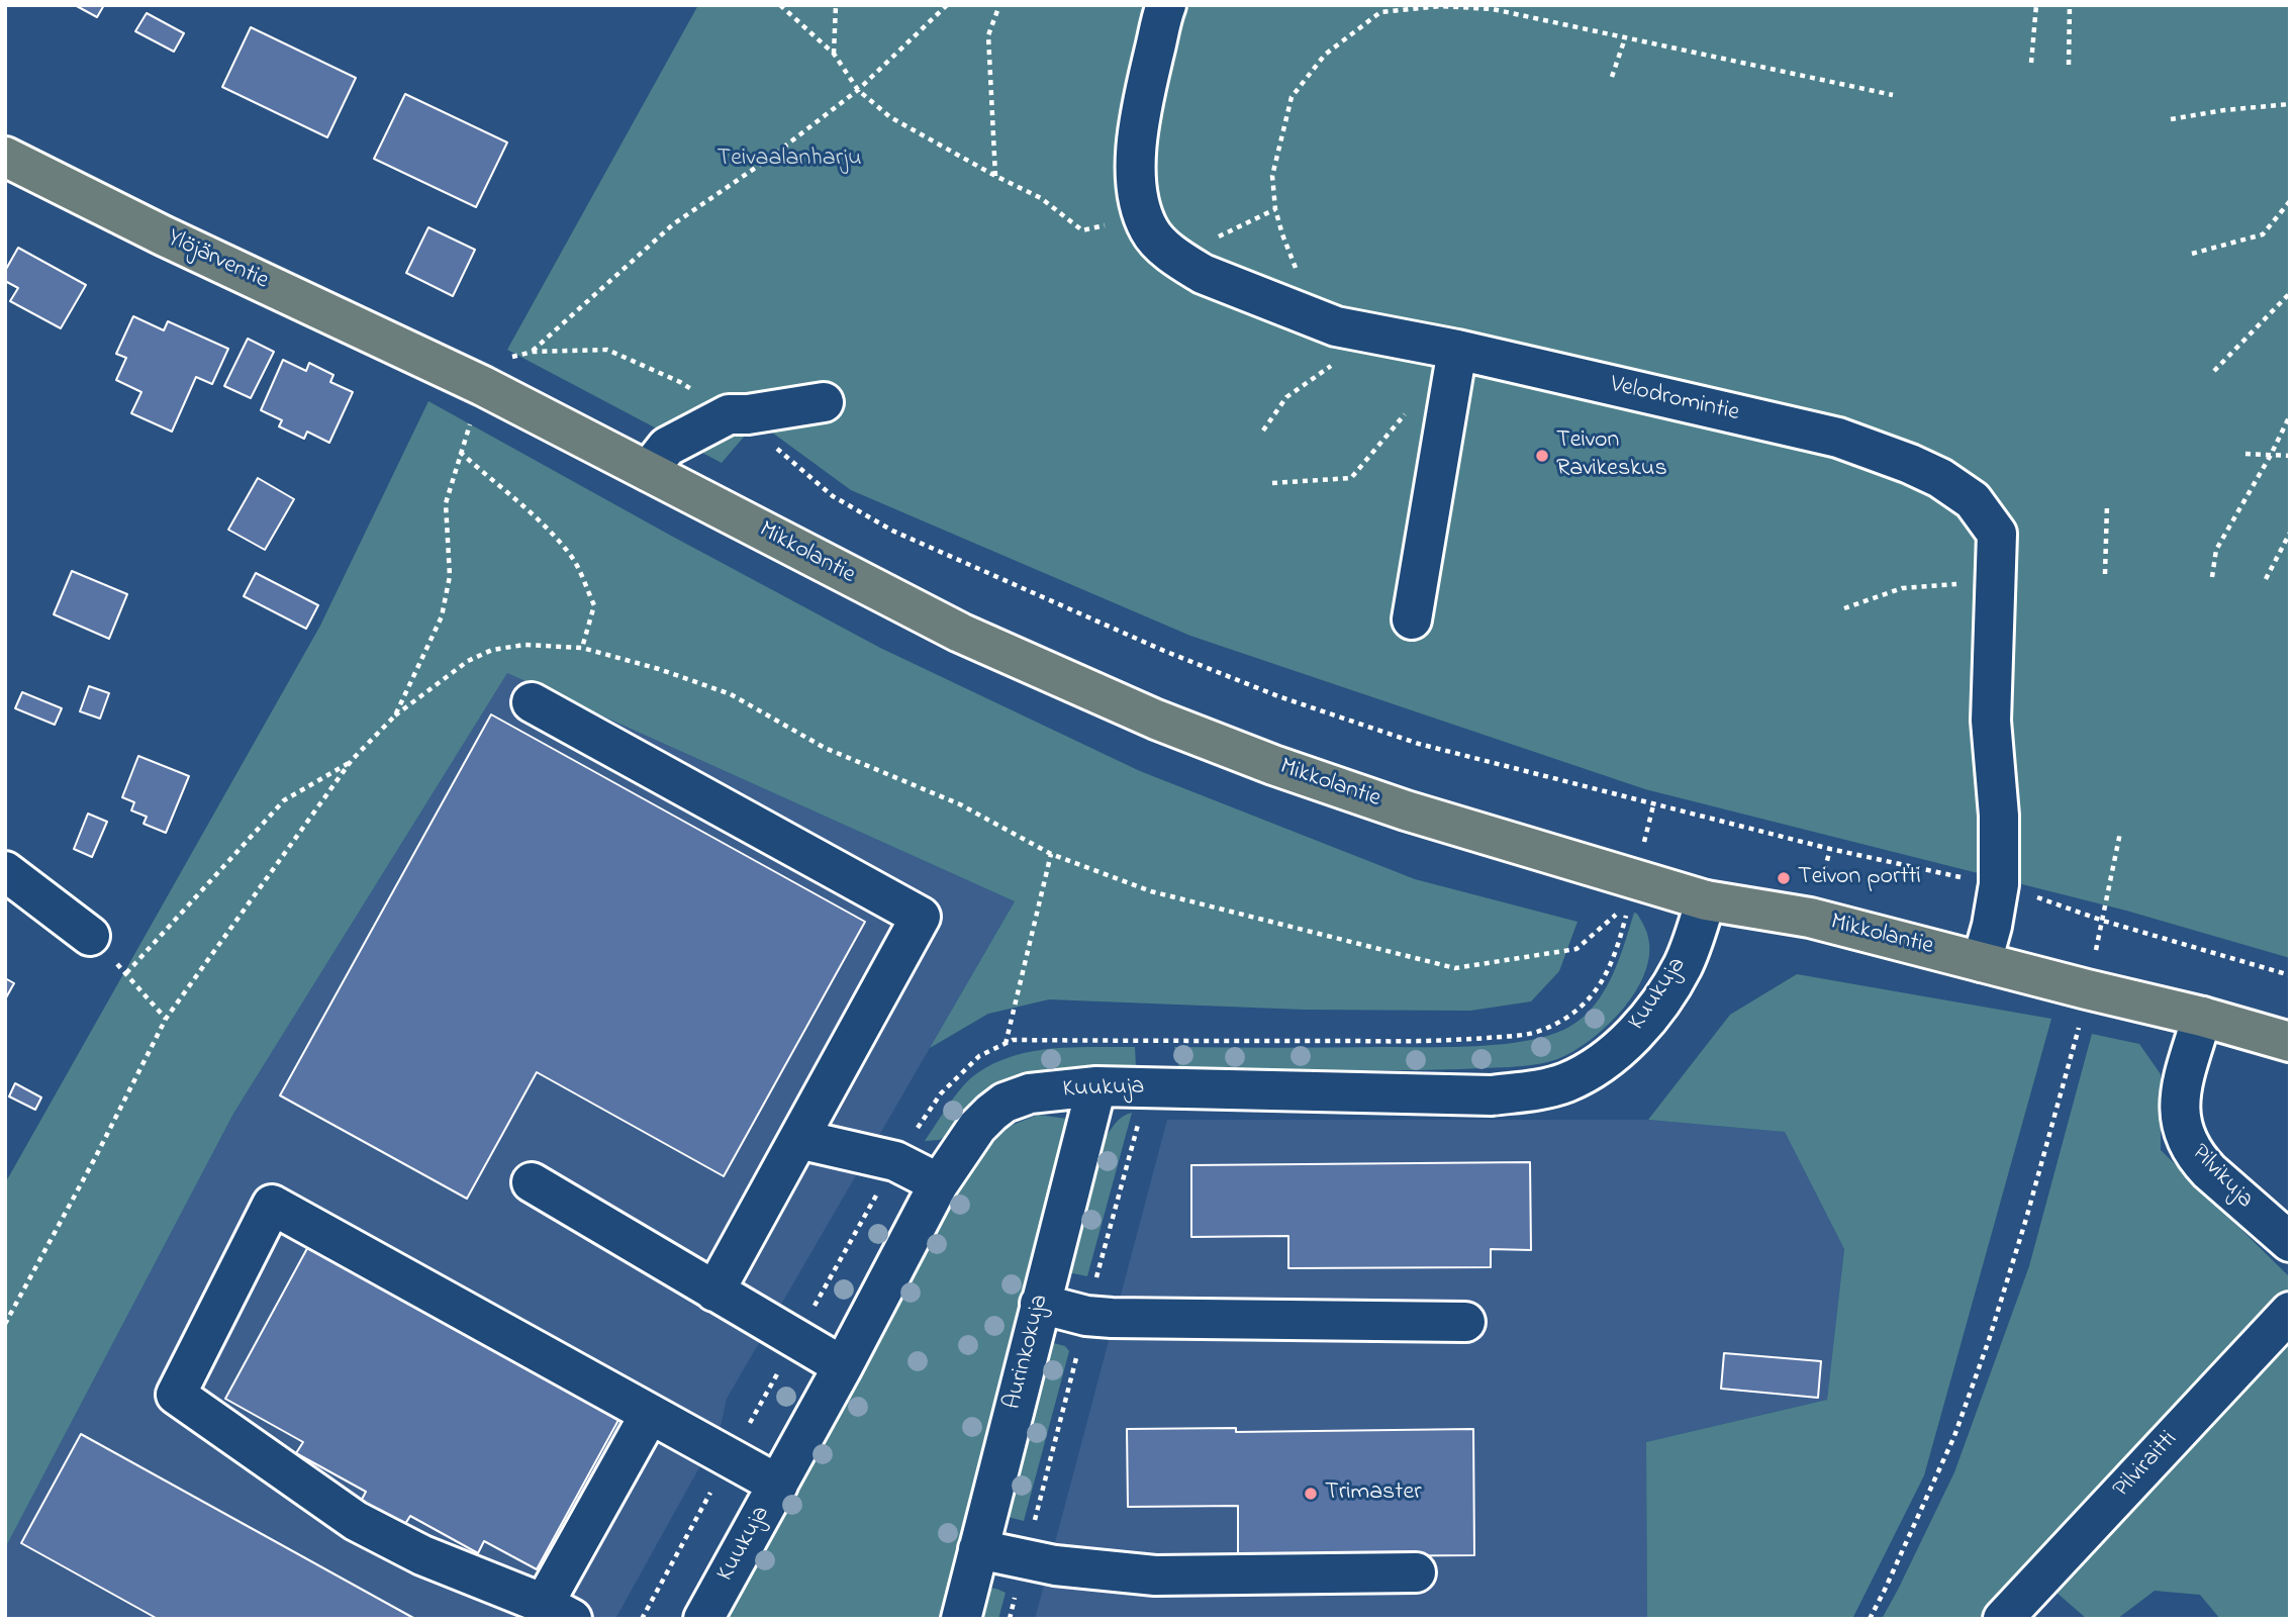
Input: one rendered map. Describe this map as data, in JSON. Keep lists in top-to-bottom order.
{
  "streets": {
    "main road": ["Ylöjärventie", "Mikkolantie"],
    "street": [
      "Velodromintie",
      "Kuukuja",
      "Pilvikuja",
      "Aurinkokuja",
      "Pilviraitti"
    ]
  },
  "crossings": [
    ["Ylöjärventie", "Mikkolantie"],
    ["Velodromintie", "Mikkolantie"],
    ["Mikkolantie", "Kuukuja"],
    ["Mikkolantie", "Pilvikuja"],
    ["Kuukuja", "Aurinkokuja"]
  ],
  "parks": ["Teivaalanharju"],
  "places": ["Teivon Ravikeskus", "Teivon portti", "Trimaster"]
}
